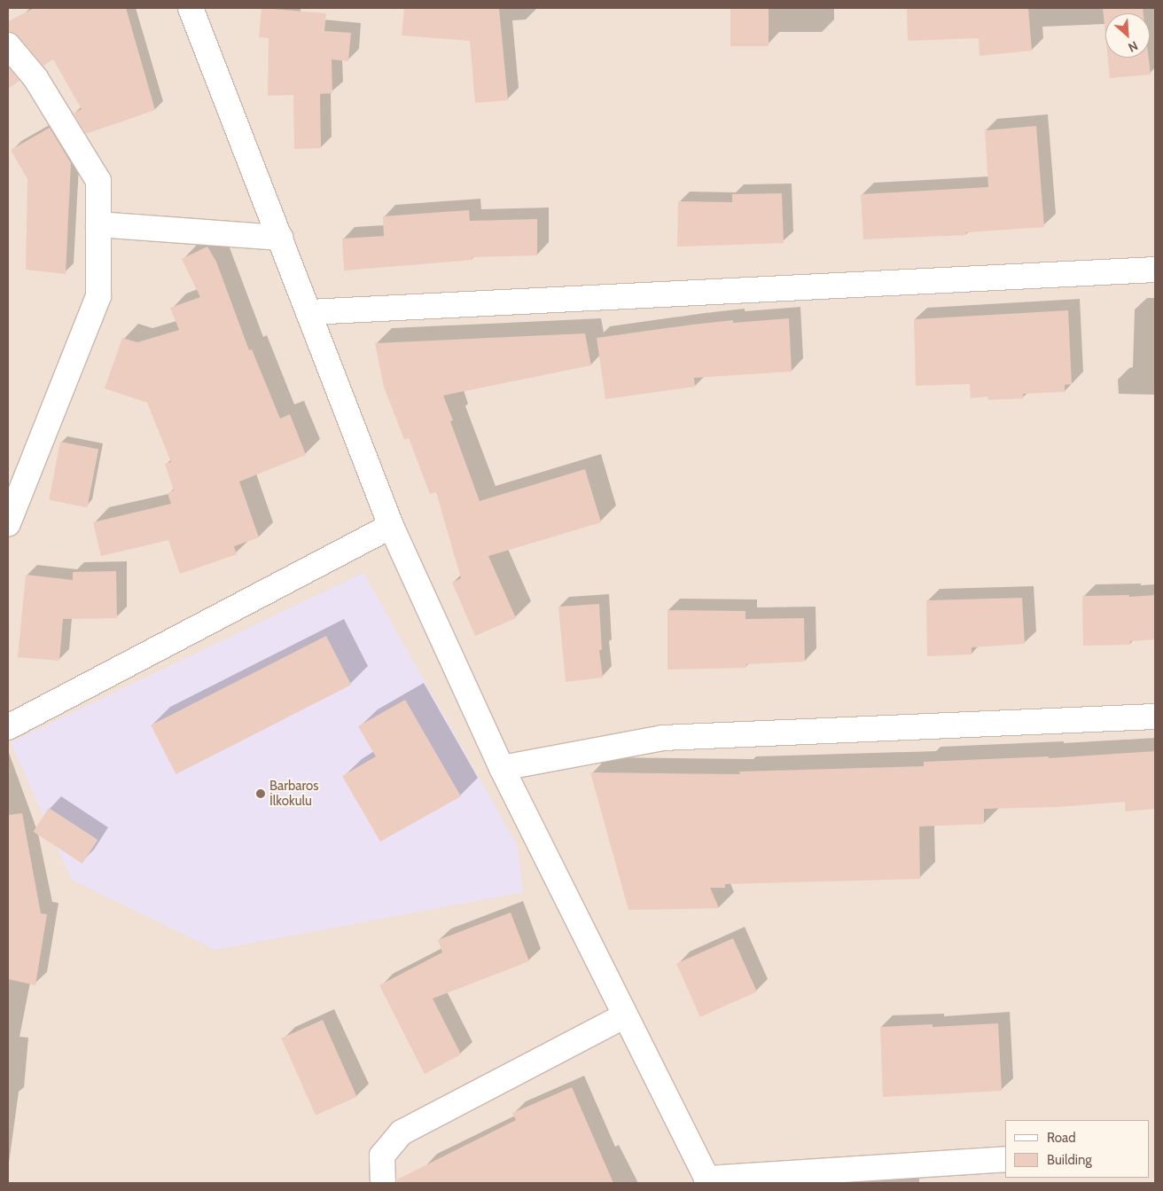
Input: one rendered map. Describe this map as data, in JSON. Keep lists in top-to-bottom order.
{
  "places": ["Barbaros İlkokulu"],
  "legend": ["Road", "Building"],
  "north": "bottom right"
}
